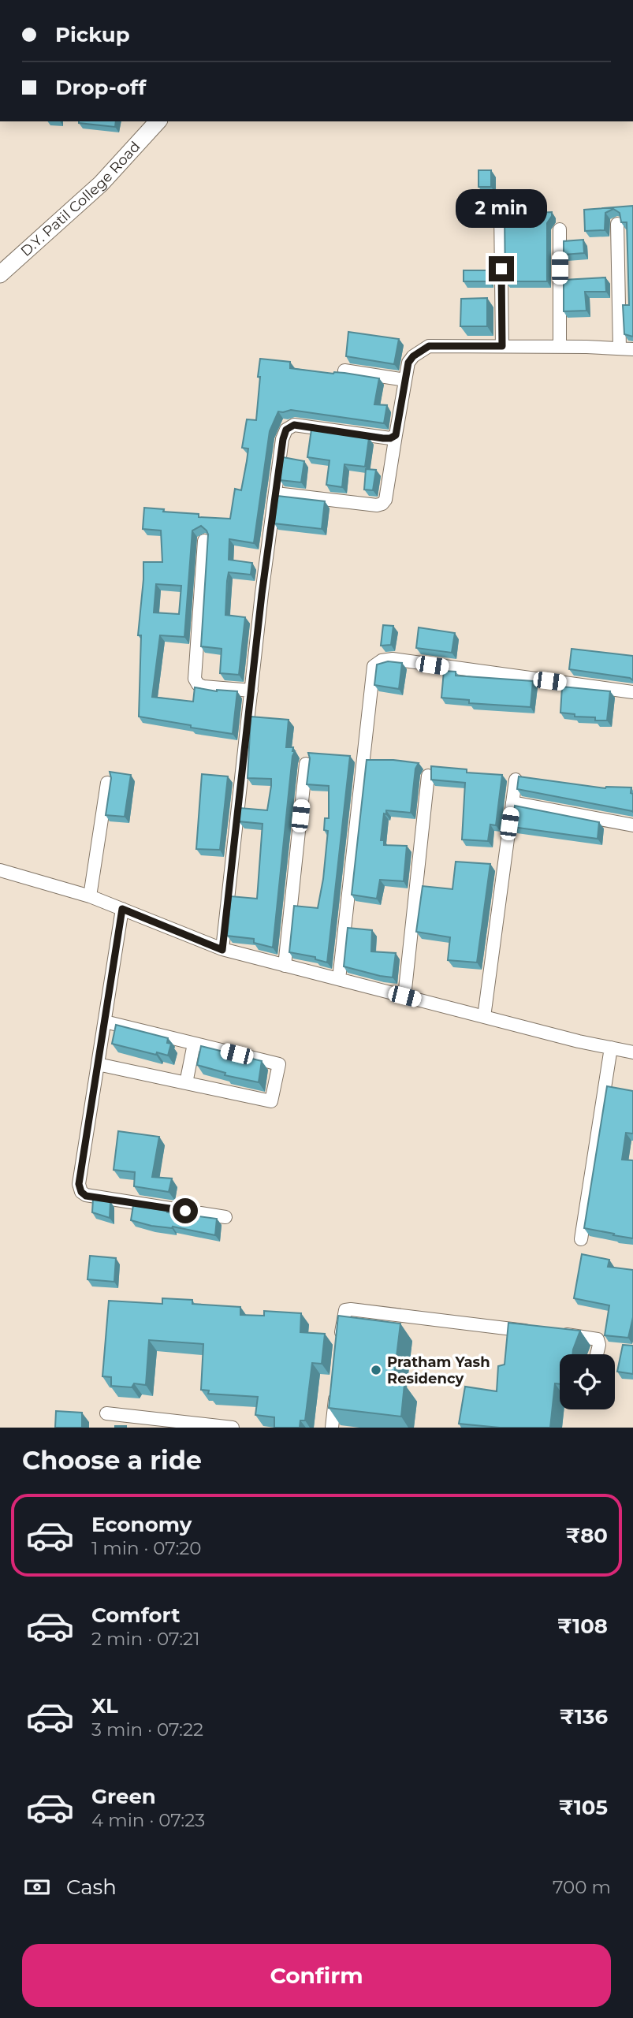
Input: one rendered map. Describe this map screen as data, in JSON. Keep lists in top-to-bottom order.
{
  "streets": {
    "street": ["D.Y. Patil College Road"]
  },
  "places": ["Pratham Yash Residency"],
  "page": {
    "banner": ["Pickup", "Drop-off"],
    "bubble": "2 min",
    "heading": "Choose a ride",
    "list": [
      {
        "name": "Economy",
        "note": "1 min · 07:20",
        "value": "₹80"
      },
      {
        "name": "Comfort",
        "note": "2 min · 07:21",
        "value": "₹108"
      },
      {
        "name": "XL",
        "note": "3 min · 07:22",
        "value": "₹136"
      },
      {
        "name": "Green",
        "note": "4 min · 07:23",
        "value": "₹105"
      }
    ],
    "pay": ["Cash", "700 m"],
    "buttons": "Confirm"
  }
}
